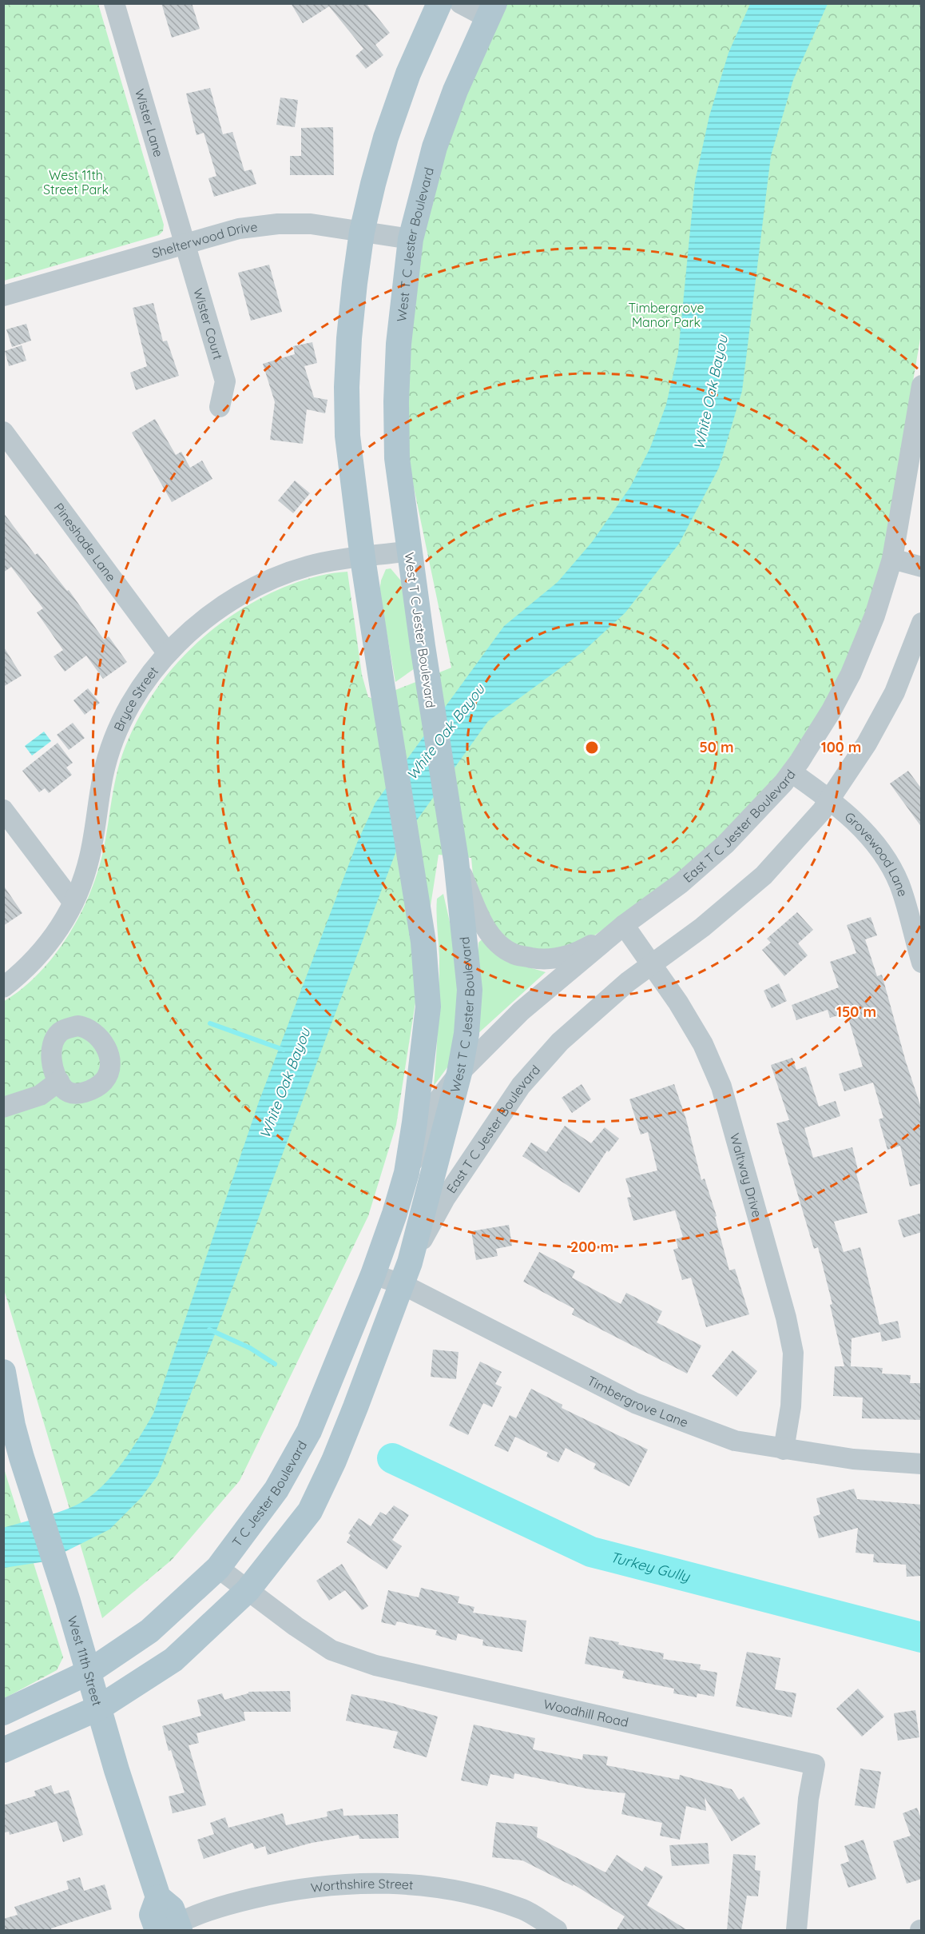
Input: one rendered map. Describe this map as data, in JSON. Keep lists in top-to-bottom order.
{
  "streets": {
    "main road": ["West T C Jester Boulevard", "T C Jester Boulevard", "West 11th Street"],
    "street": [
      "Wister Lane",
      "Shelterwood Drive",
      "Wister Court",
      "Pineshade Lane",
      "Bryce Street",
      "East T C Jester Boulevard",
      "Grovewood Lane",
      "Waltway Drive",
      "Timbergrove Lane",
      "Woodhill Road",
      "Worthshire Street"
    ]
  },
  "crossings": [
    ["Wister Lane", "Shelterwood Drive"],
    ["Wister Lane", "Wister Court"],
    ["Shelterwood Drive", "West T C Jester Boulevard"],
    ["Shelterwood Drive", "Wister Court"],
    ["West T C Jester Boulevard", "Bryce Street"],
    ["West T C Jester Boulevard", "East T C Jester Boulevard"],
    ["West T C Jester Boulevard", "Timbergrove Lane"],
    ["Pineshade Lane", "Bryce Street"],
    ["East T C Jester Boulevard", "Grovewood Lane"],
    ["East T C Jester Boulevard", "Waltway Drive"],
    ["East T C Jester Boulevard", "Timbergrove Lane"],
    ["East T C Jester Boulevard", "T C Jester Boulevard"],
    ["Waltway Drive", "Timbergrove Lane"],
    ["Timbergrove Lane", "T C Jester Boulevard"],
    ["T C Jester Boulevard", "West 11th Street"],
    ["T C Jester Boulevard", "Woodhill Road"],
    ["West 11th Street", "Worthshire Street"]
  ],
  "water": ["White Oak Bayou", "Turkey Gully"],
  "parks": ["West 11th Street Park", "Timbergrove Manor Park"],
  "rings": [
    "50 m",
    "100 m",
    "150 m",
    "200 m"
  ]
}
